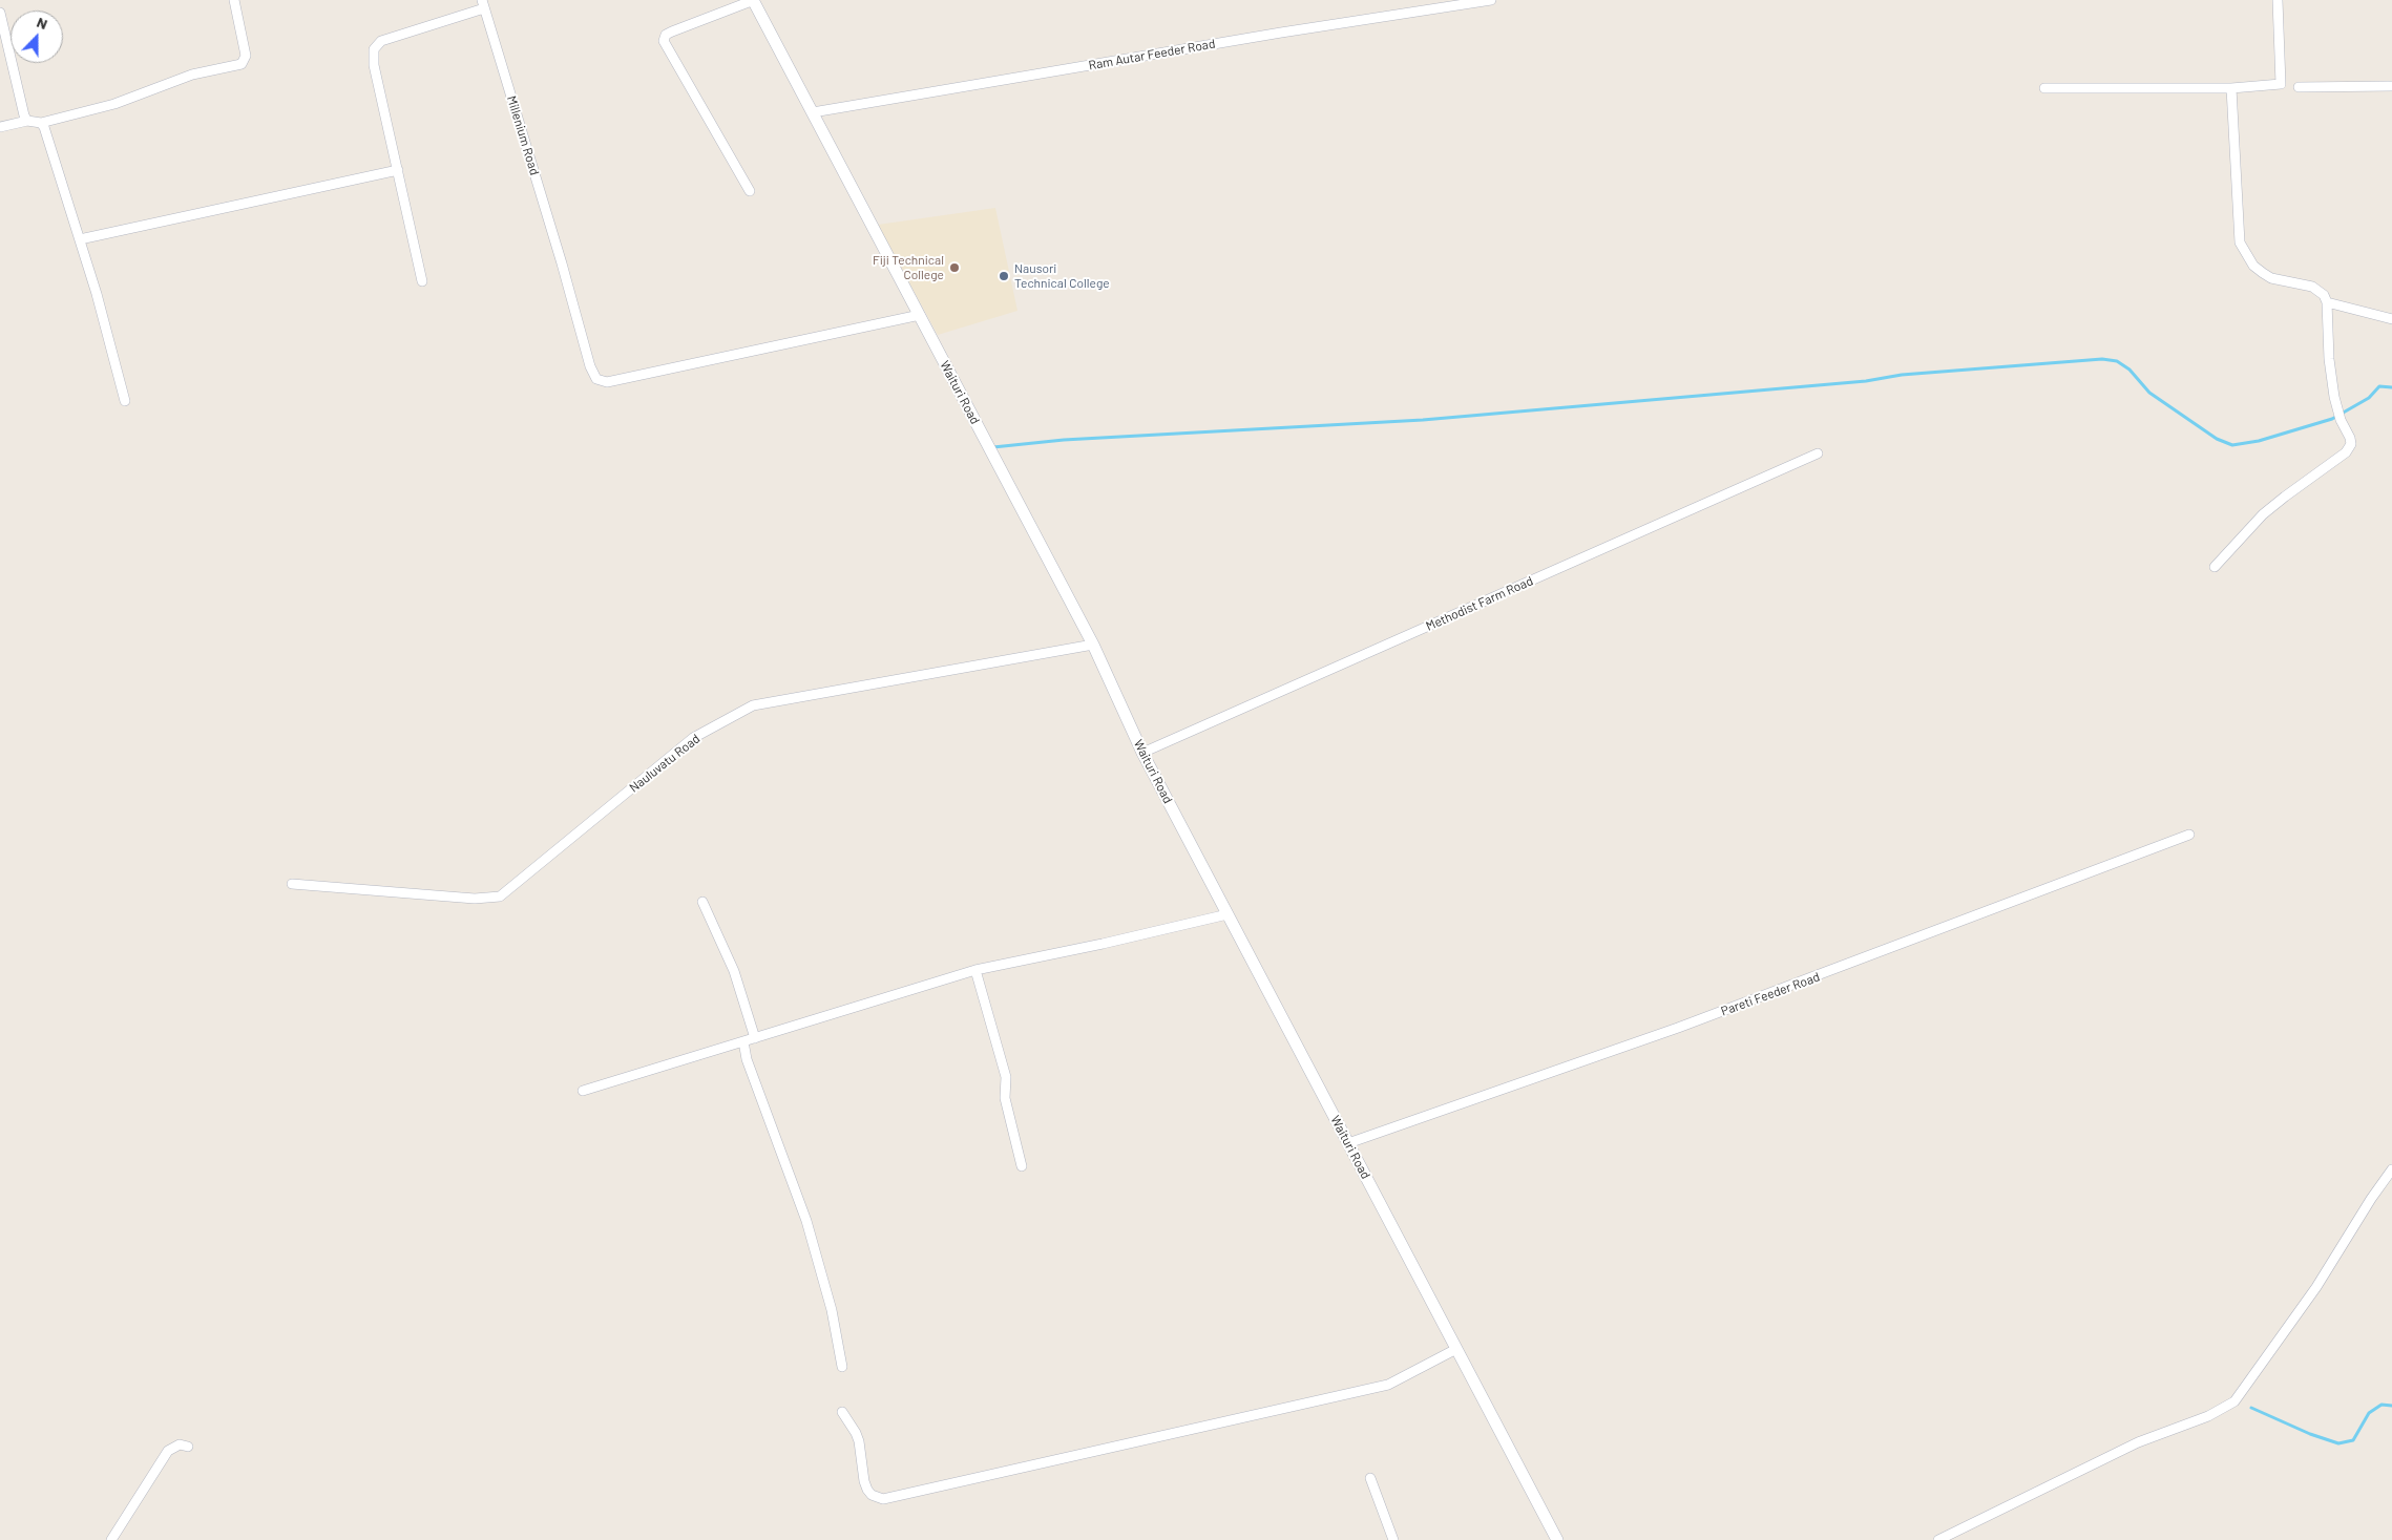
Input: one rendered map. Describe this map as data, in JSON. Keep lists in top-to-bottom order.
{
  "streets": {
    "main road": ["Waituri Road"],
    "street": [
      "Ram Autar Feeder Road",
      "Millenium Road",
      "Methodist Farm Road",
      "Nauluvatu Road",
      "Pareti Feeder Road"
    ]
  },
  "crossings": [
    ["Ram Autar Feeder Road", "Waituri Road"],
    ["Millenium Road", "Waituri Road"],
    ["Waituri Road", "Methodist Farm Road"],
    ["Waituri Road", "Nauluvatu Road"],
    ["Waituri Road", "Pareti Feeder Road"]
  ],
  "places": ["Fiji Technical College", "Nausori Technical College"],
  "north": "top"
}
